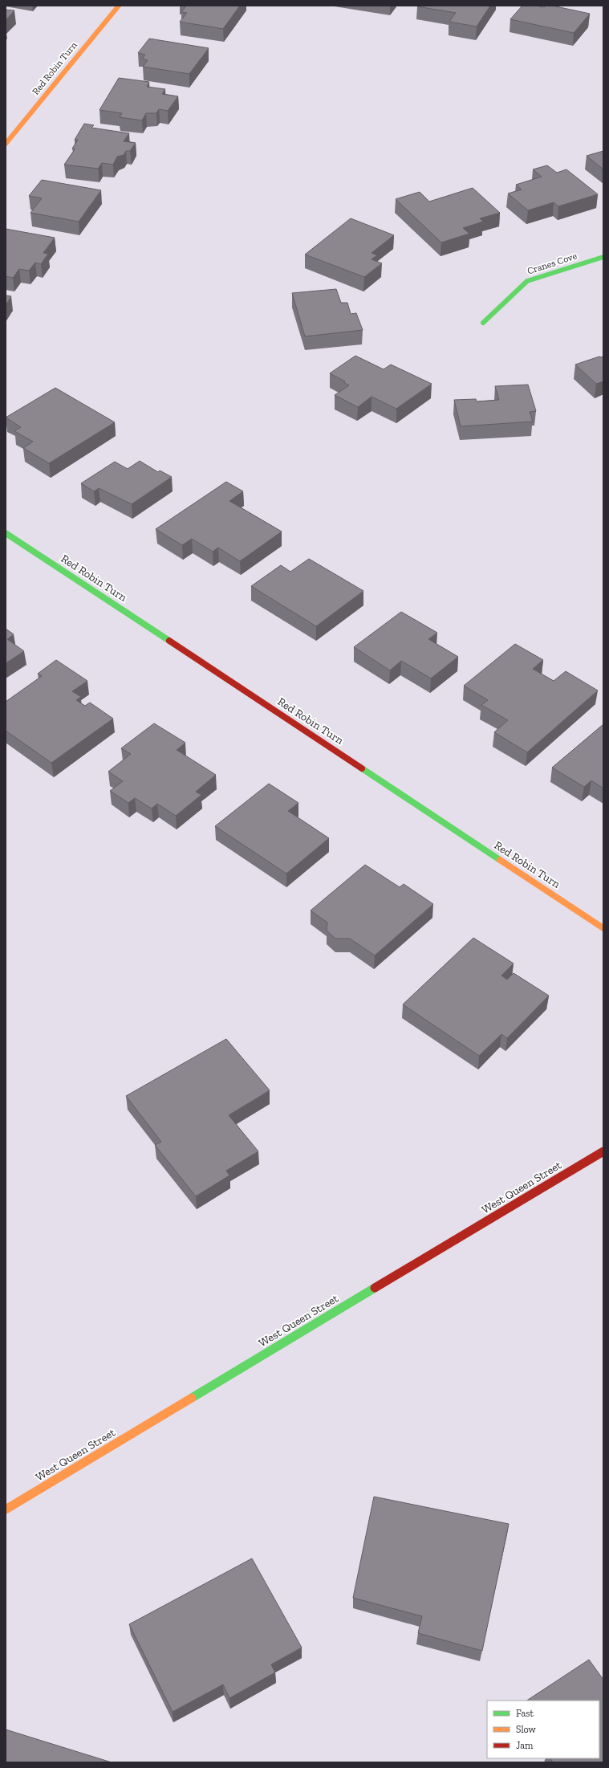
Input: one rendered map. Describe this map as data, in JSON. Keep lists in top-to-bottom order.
{
  "streets": {
    "street": ["Red Robin Turn", "Cranes Cove", "West Queen Street"]
  },
  "legend": ["Fast", "Slow", "Jam"]
}
